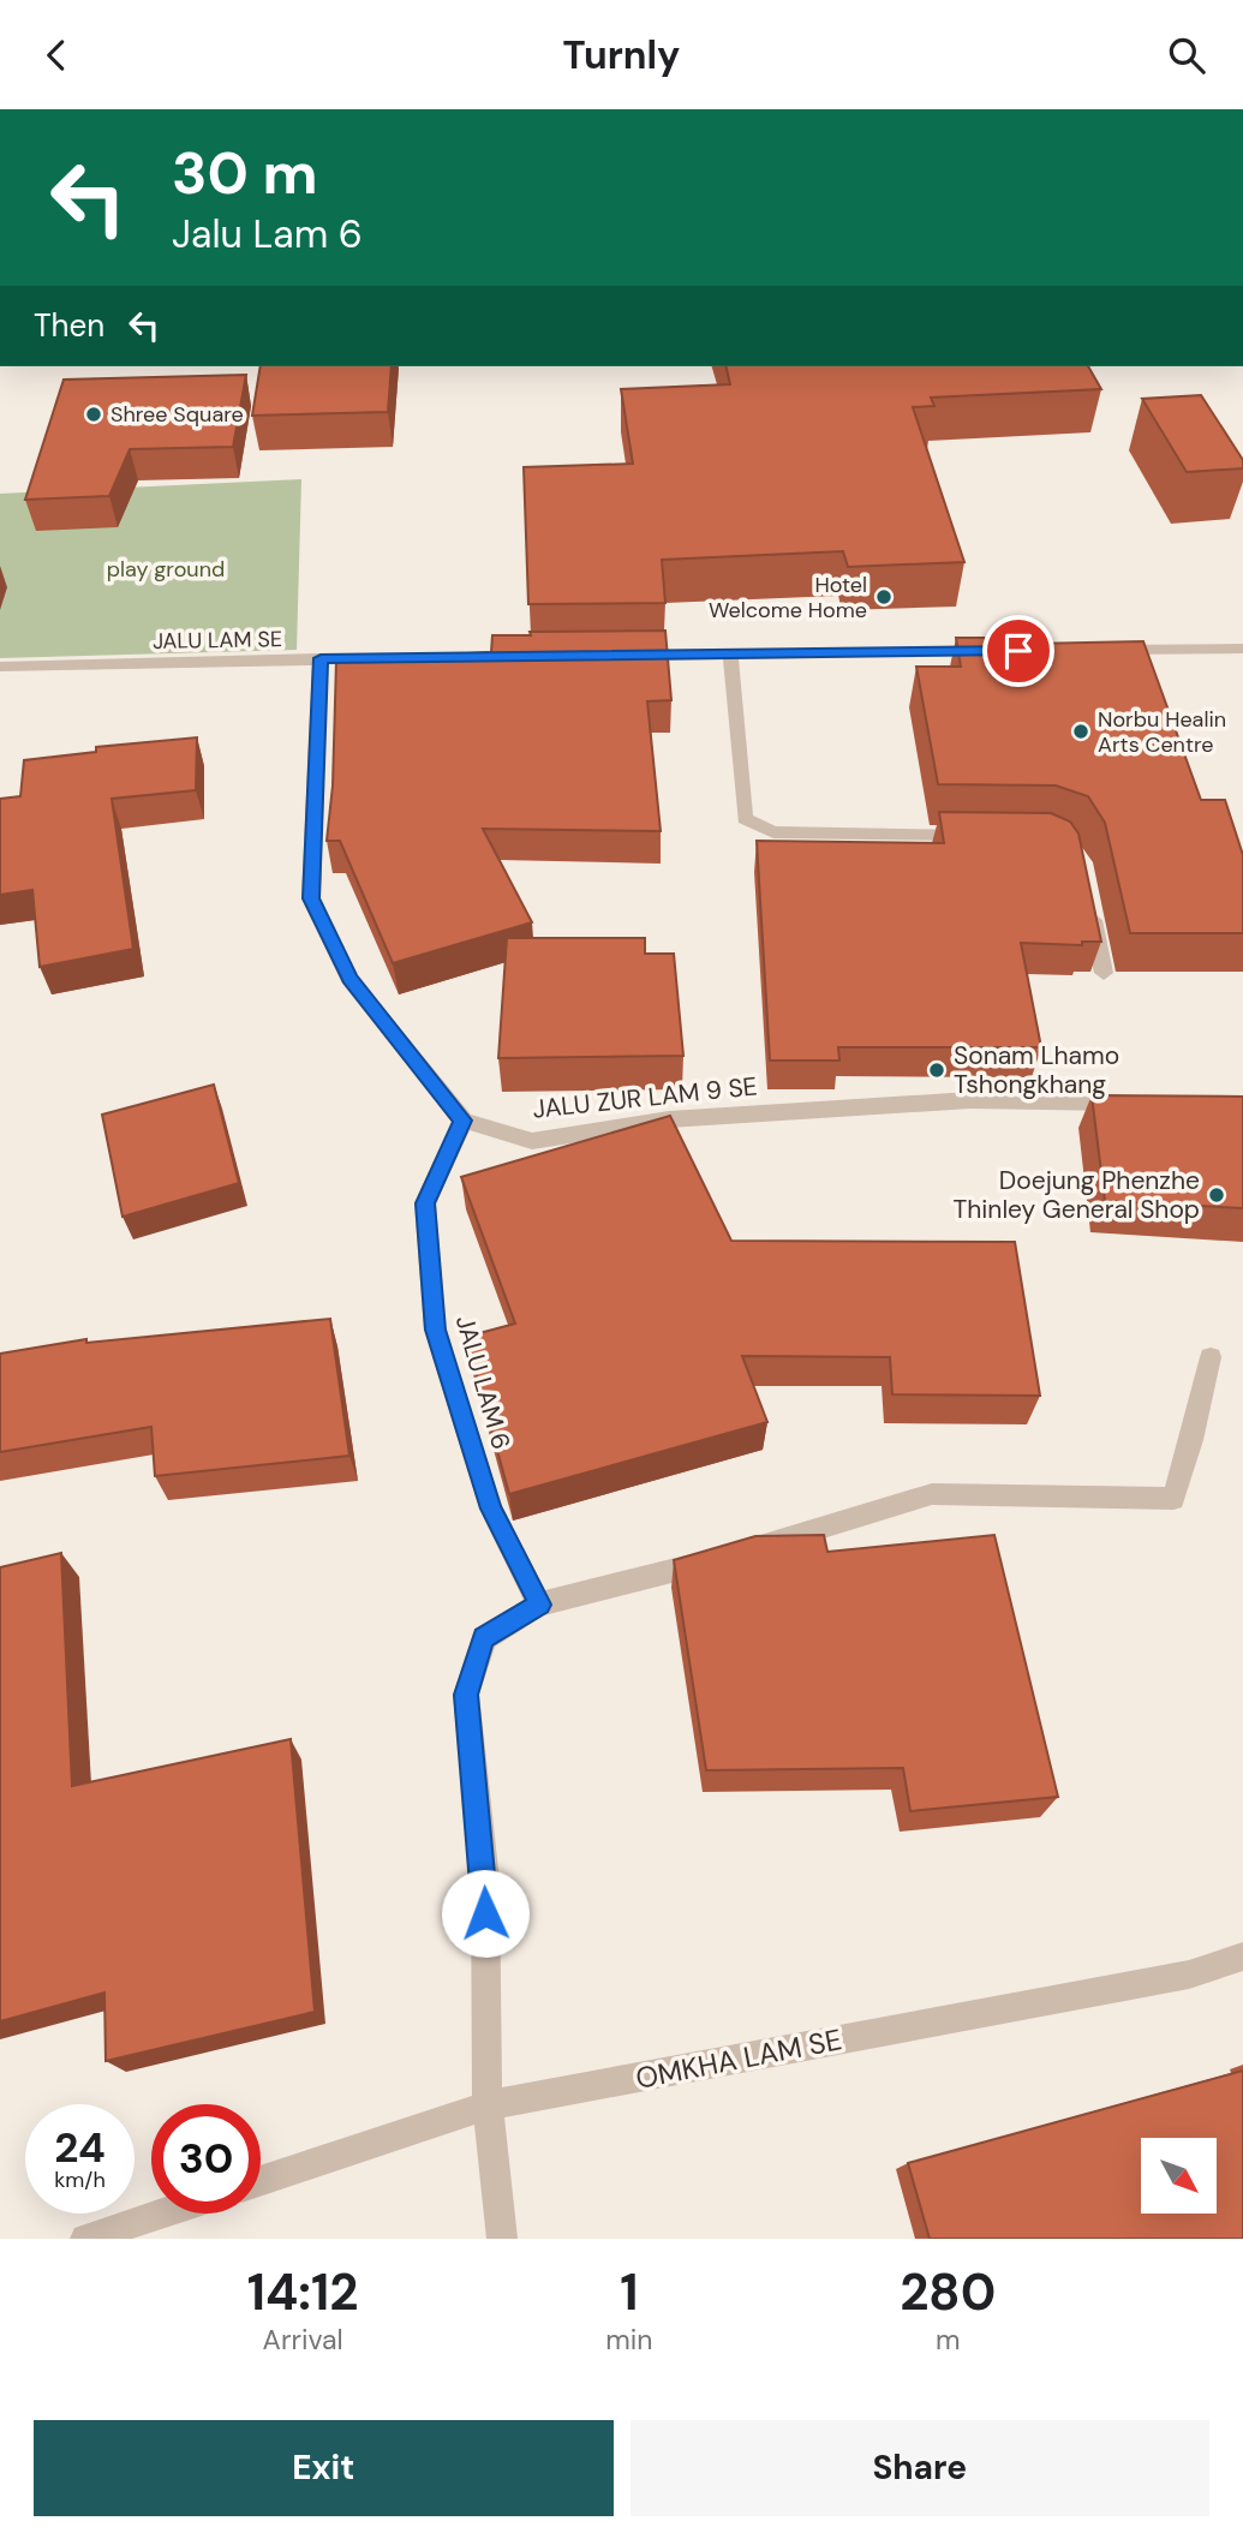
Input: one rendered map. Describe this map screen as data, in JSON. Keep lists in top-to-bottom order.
{
  "streets": {
    "street": [
      "JALU LAM SE",
      "JALU ZUR LAM 9 SE",
      "JALU LAM 6",
      "OMKHA LAM SE"
    ]
  },
  "crossings": [
    ["JALU ZUR LAM 9 SE", "JALU LAM 6"]
  ],
  "parks": ["play ground"],
  "places": [
    "Shree Square",
    "Hotel Welcome Home",
    "Norbu Healin Arts Centre",
    "Sonam Lhamo Tshongkhang",
    "Doejung Phenzhe Thinley General Shop"
  ],
  "north": "bottom right",
  "page": {
    "header": "Turnly",
    "turn": ["30 m", "Jalu Lam 6"],
    "then": "Then",
    "speed": "24 km/h",
    "limit": "30",
    "eta": [
      "14:12",
      "Arrival",
      "1",
      "min",
      "280",
      "m"
    ],
    "buttons": ["Exit", "Share"]
  }
}
